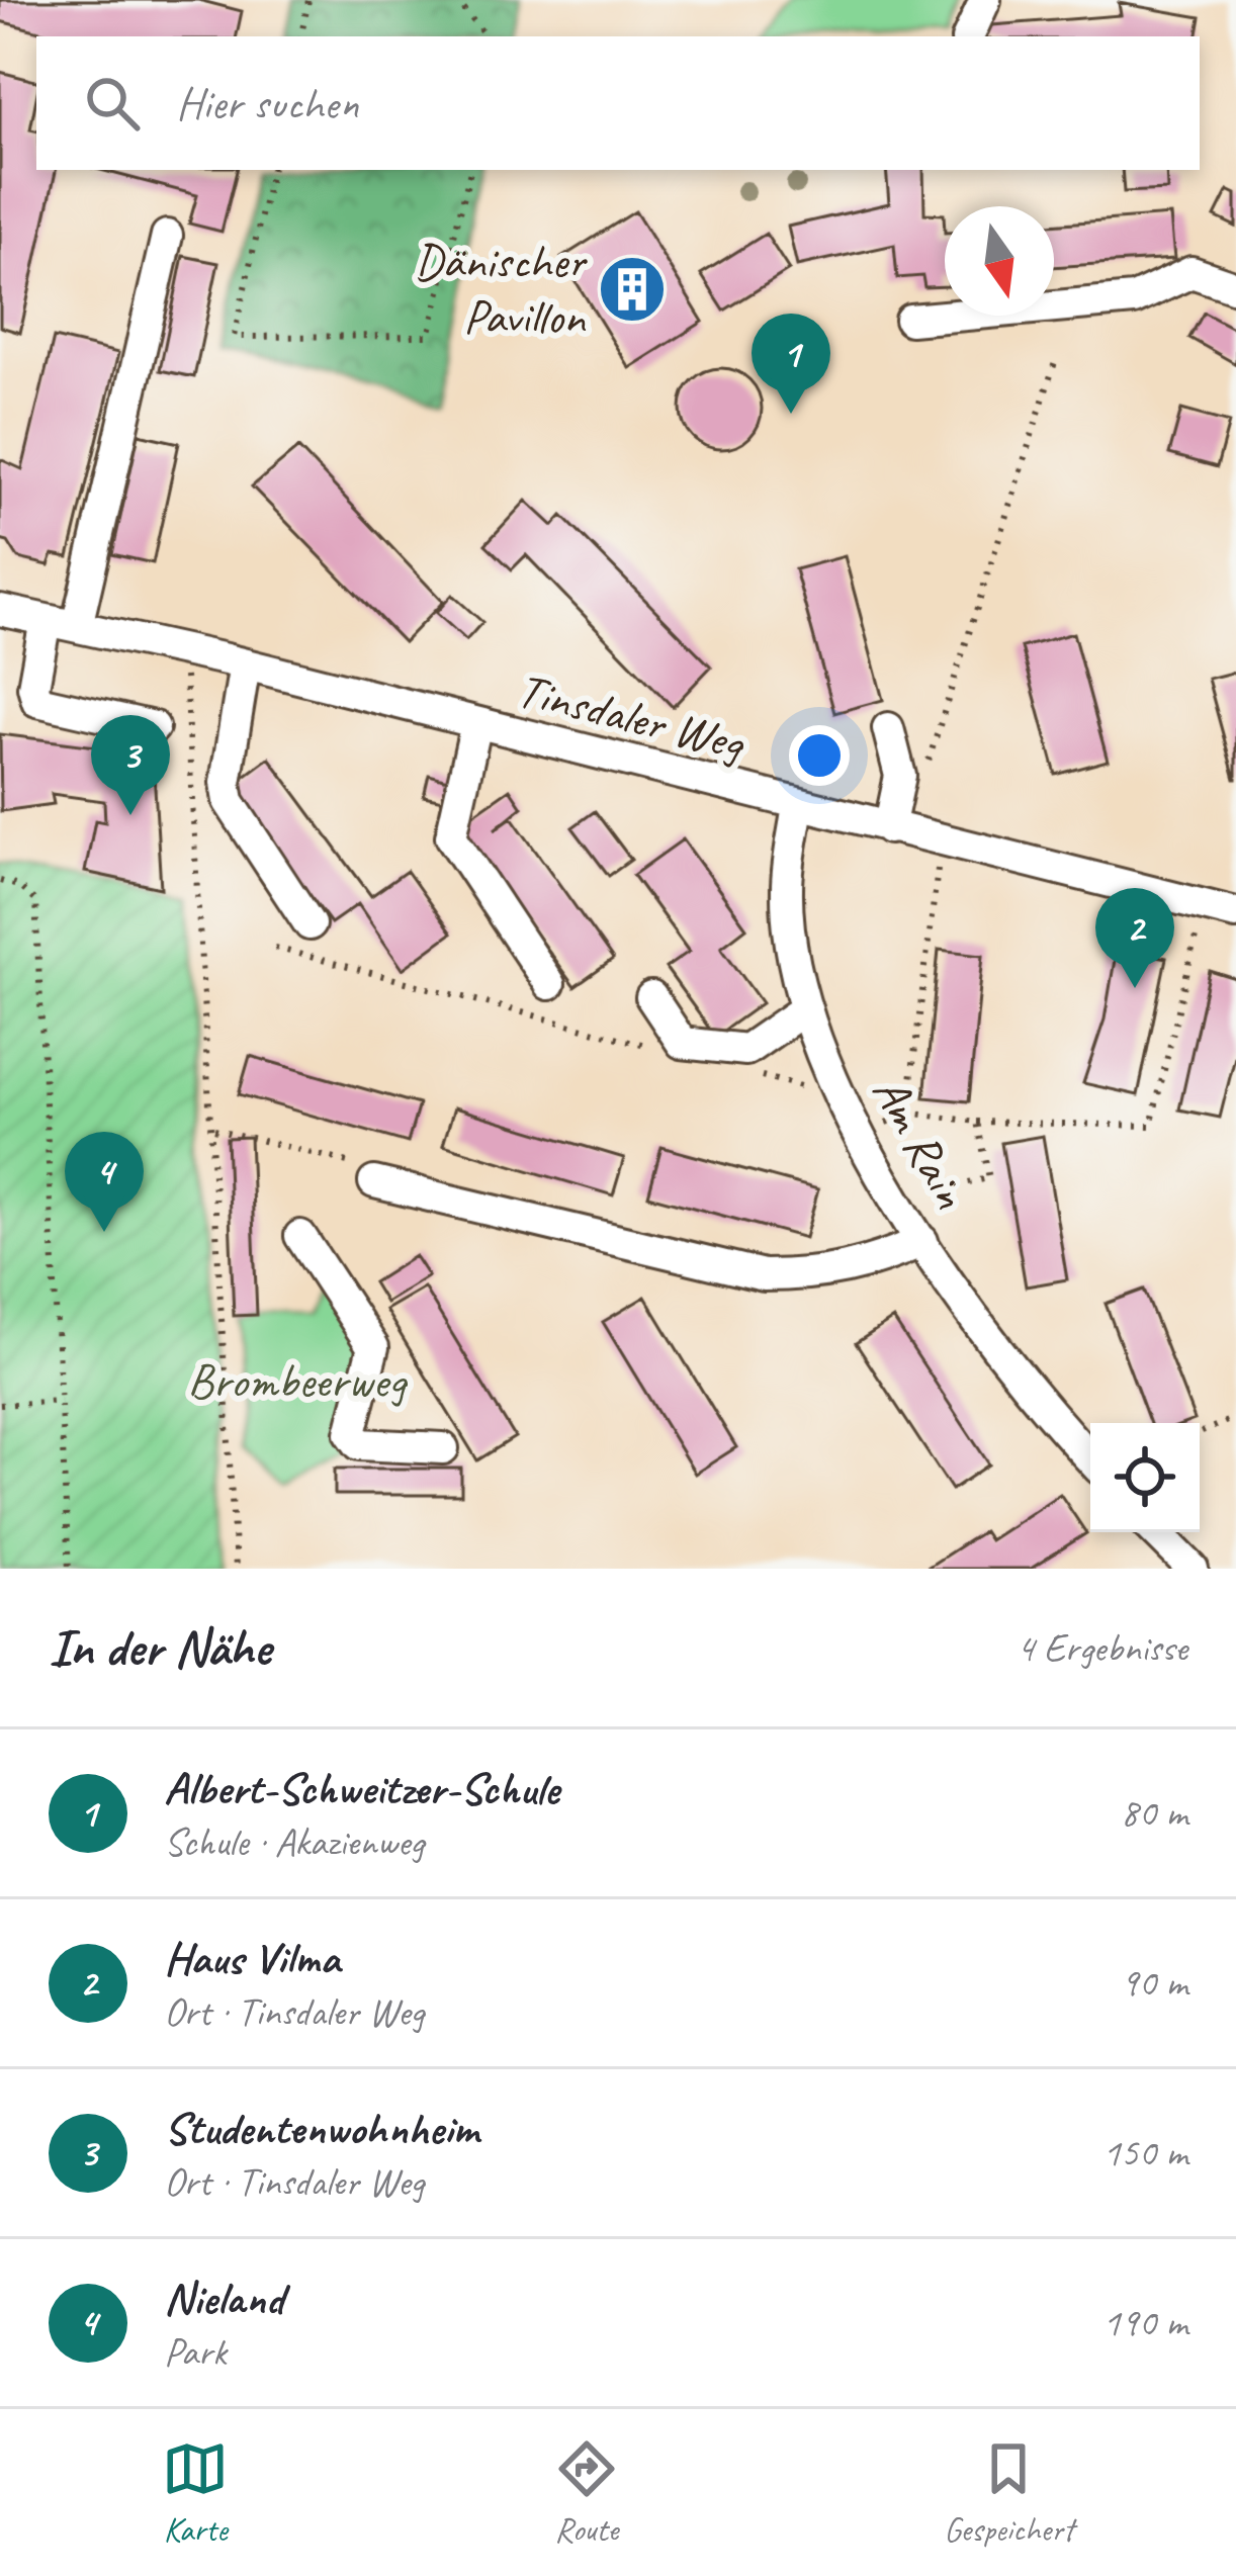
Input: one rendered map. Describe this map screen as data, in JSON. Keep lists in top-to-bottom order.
{
  "streets": {
    "street": ["Tinsdaler Weg", "Am Rain"]
  },
  "crossings": [
    ["Tinsdaler Weg", "Am Rain"]
  ],
  "parks": ["Brombeerweg"],
  "places": {
    "building": ["Dänischer Pavillon"]
  },
  "north": "bottom",
  "page": {
    "search": "Hier suchen",
    "pins": [
      "1",
      "3",
      "2",
      "4"
    ],
    "heading": ["In der Nähe", "4 Ergebnisse"],
    "list": [
      {
        "mark": "1",
        "name": "Albert-Schweitzer-Schule",
        "note": "Schule · Akazienweg",
        "value": "80 m"
      },
      {
        "mark": "2",
        "name": "Haus Vilma",
        "note": "Ort · Tinsdaler Weg",
        "value": "90 m"
      },
      {
        "mark": "3",
        "name": "Studentenwohnheim",
        "note": "Ort · Tinsdaler Weg",
        "value": "150 m"
      },
      {
        "mark": "4",
        "name": "Nieland",
        "note": "Park",
        "value": "190 m"
      }
    ],
    "nav": ["Karte", "Route", "Gespeichert"]
  }
}
